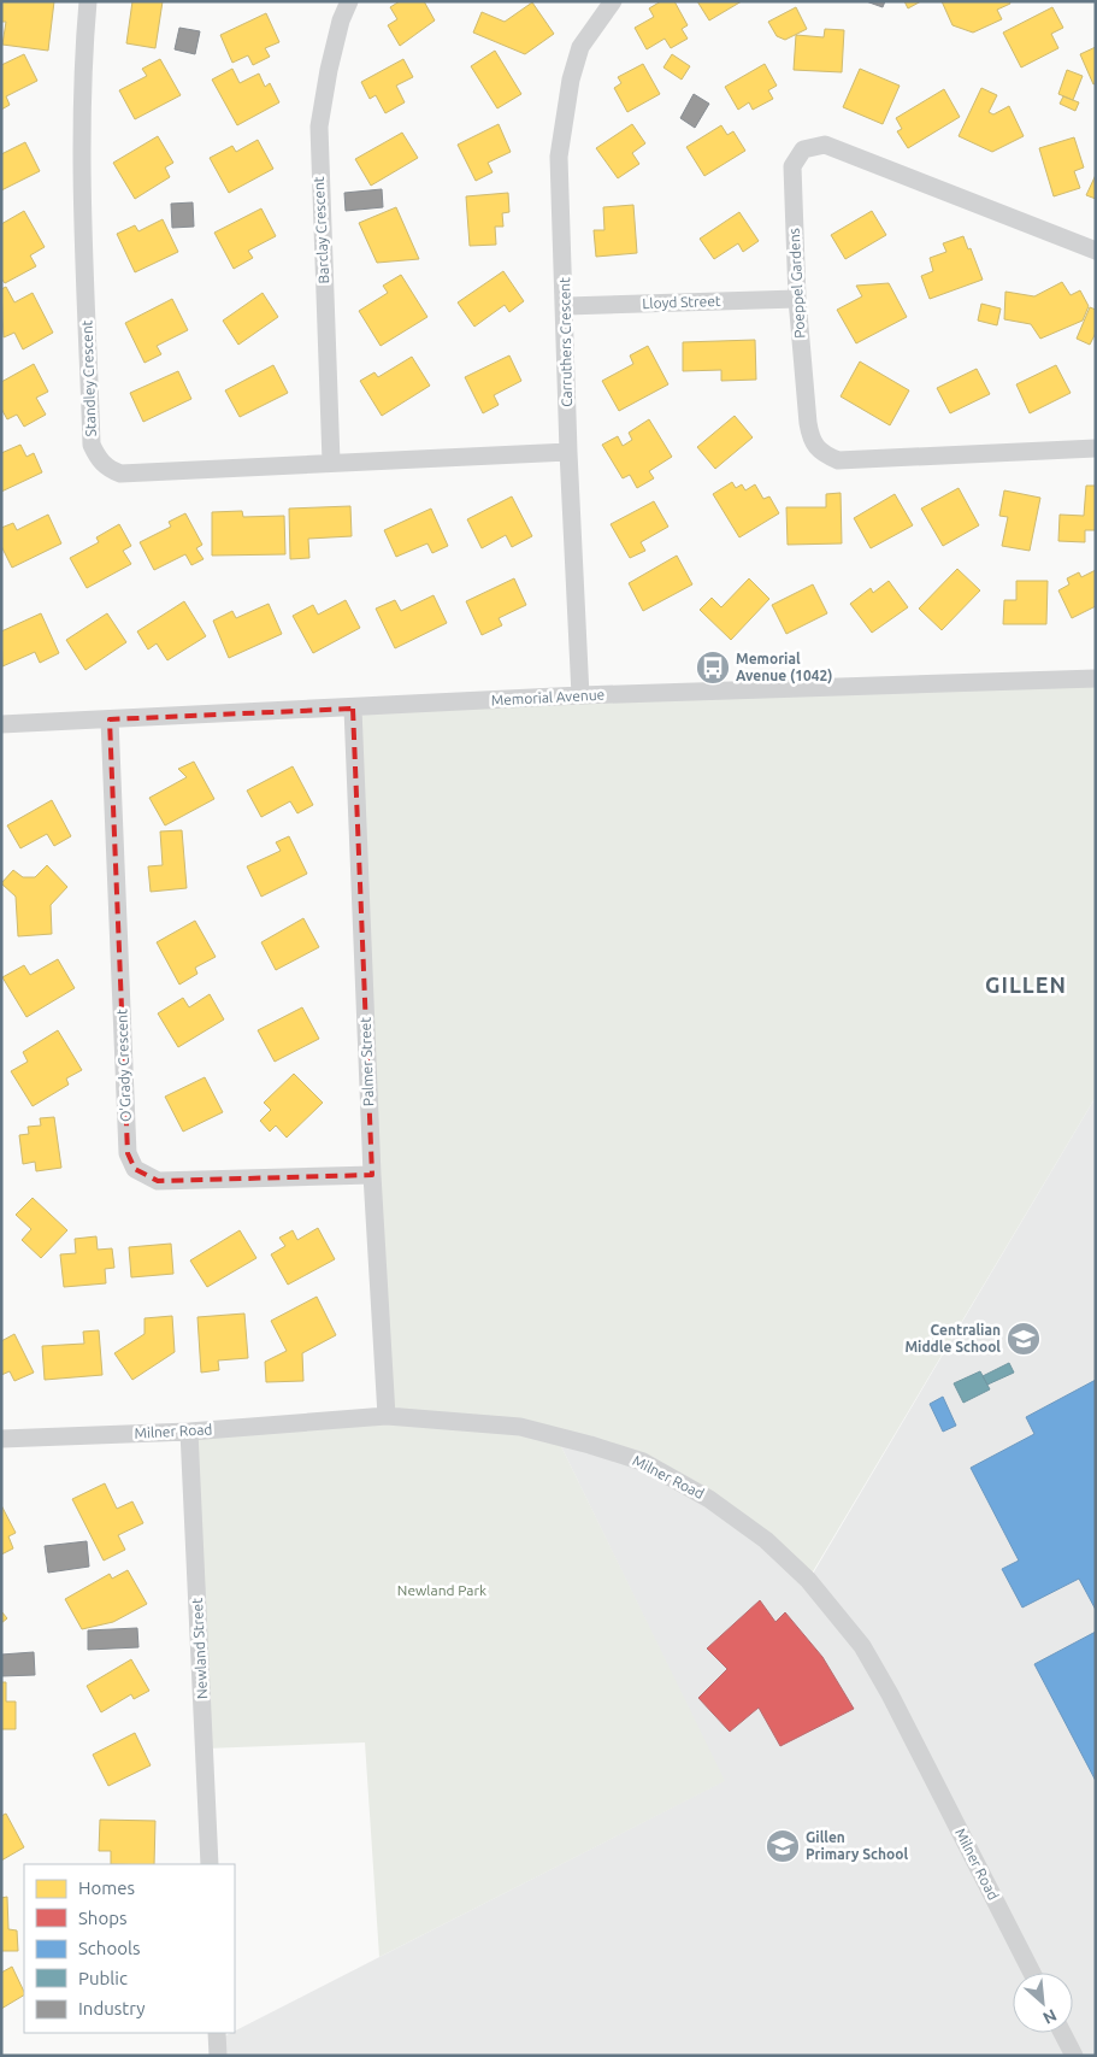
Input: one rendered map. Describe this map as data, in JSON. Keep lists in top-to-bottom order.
{
  "streets": {
    "street": [
      "Barclay Crescent",
      "Poeppel Gardens",
      "Lloyd Street",
      "Carruthers Crescent",
      "Standley Crescent",
      "Memorial Avenue",
      "Palmer Street",
      "O'Grady Crescent",
      "Milner Road",
      "Newland Street"
    ]
  },
  "crossings": [
    ["Barclay Crescent", "Standley Crescent"],
    ["Poeppel Gardens", "Lloyd Street"],
    ["Lloyd Street", "Carruthers Crescent"],
    ["Carruthers Crescent", "Standley Crescent"],
    ["Carruthers Crescent", "Memorial Avenue"],
    ["Memorial Avenue", "Palmer Street"],
    ["Memorial Avenue", "O'Grady Crescent"],
    ["Palmer Street", "O'Grady Crescent"],
    ["Palmer Street", "Milner Road"],
    ["Milner Road", "Newland Street"]
  ],
  "districts": ["GILLEN"],
  "parks": ["Newland Park"],
  "places": {
    "bus stop": ["Memorial Avenue (1042)"],
    "school or university": ["Centralian Middle School", "Gillen Primary School"]
  },
  "legend": [
    "Homes",
    "Shops",
    "Schools",
    "Public",
    "Industry"
  ],
  "north": "bottom right"
}
